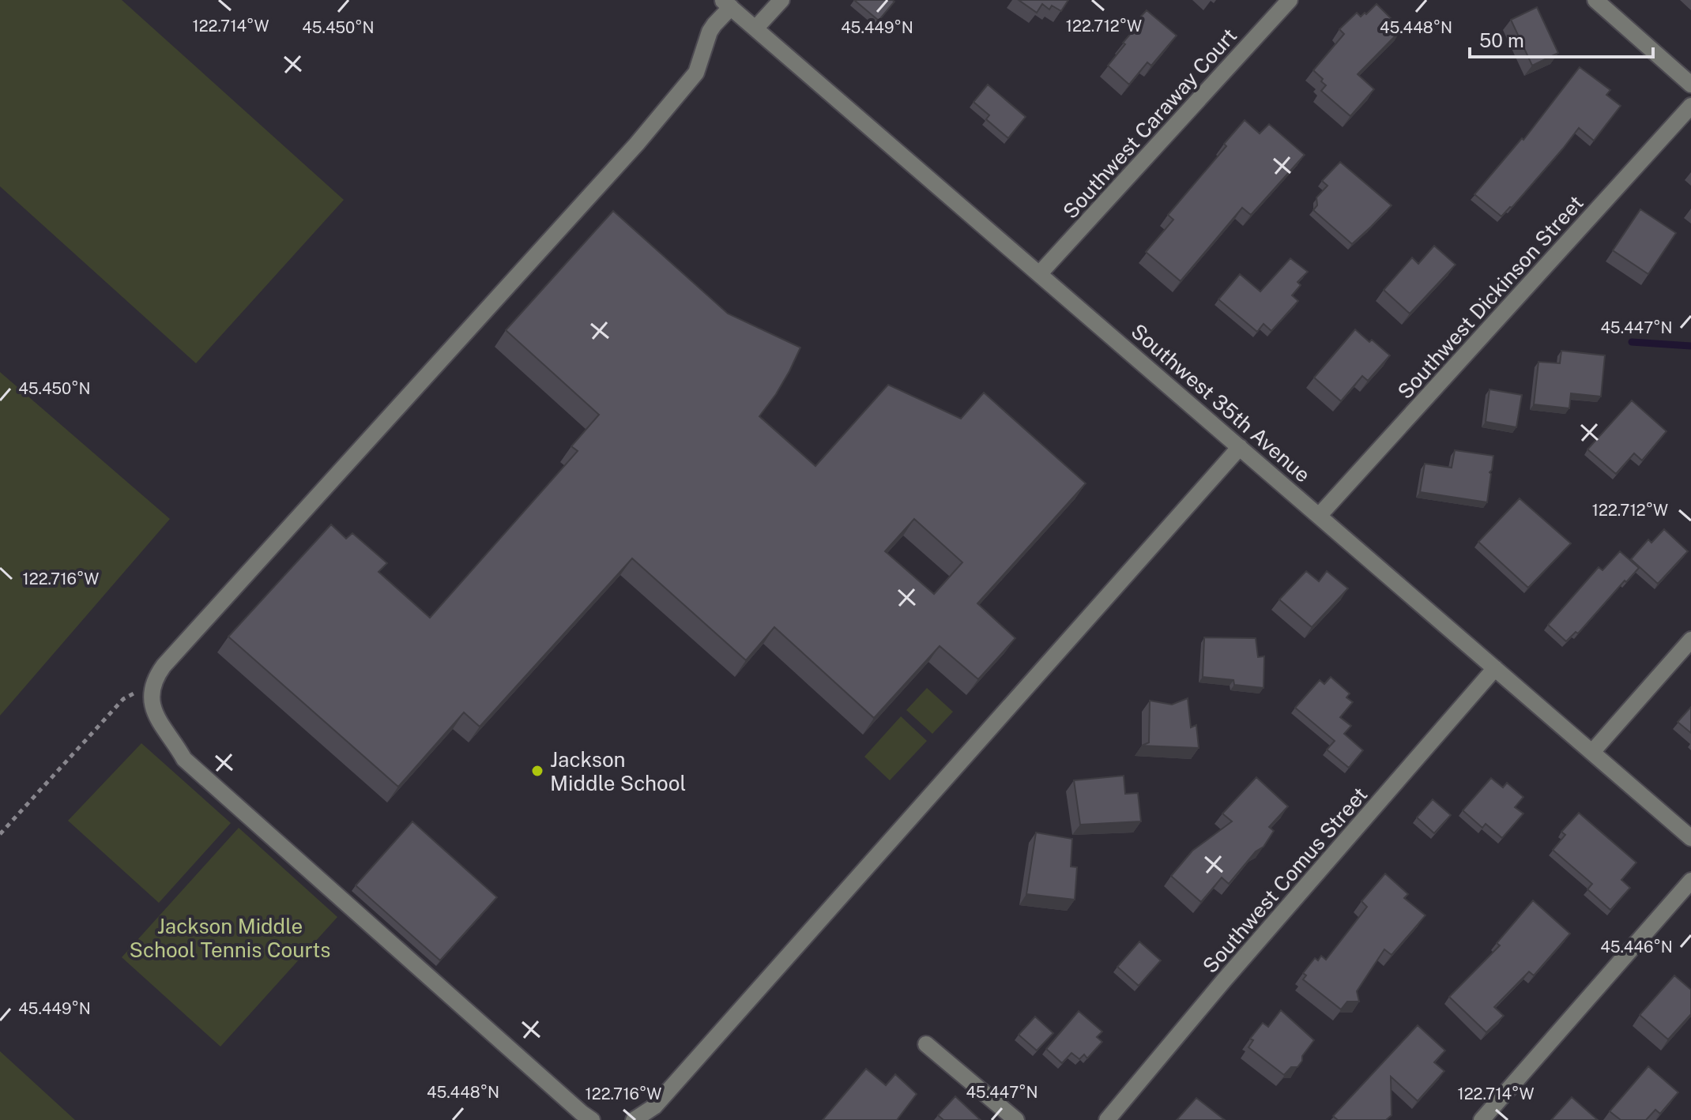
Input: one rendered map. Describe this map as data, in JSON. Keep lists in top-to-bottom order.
{
  "streets": {
    "street": [
      "Southwest Caraway Court",
      "Southwest Dickinson Street",
      "Southwest 35th Avenue",
      "Southwest Comus Street"
    ]
  },
  "crossings": [
    ["Southwest Caraway Court", "Southwest 35th Avenue"],
    ["Southwest Dickinson Street", "Southwest 35th Avenue"],
    ["Southwest 35th Avenue", "Southwest Comus Street"]
  ],
  "parks": ["Jackson Middle School Tennis Courts"],
  "places": ["Jackson Middle School"],
  "scale_bar": "50 m",
  "coordinates": [
    "122.714°W",
    "122.712°W",
    "45.450°N",
    "45.449°N",
    "45.448°N",
    "45.447°N",
    "122.716°W",
    "45.446°N"
  ]
}
